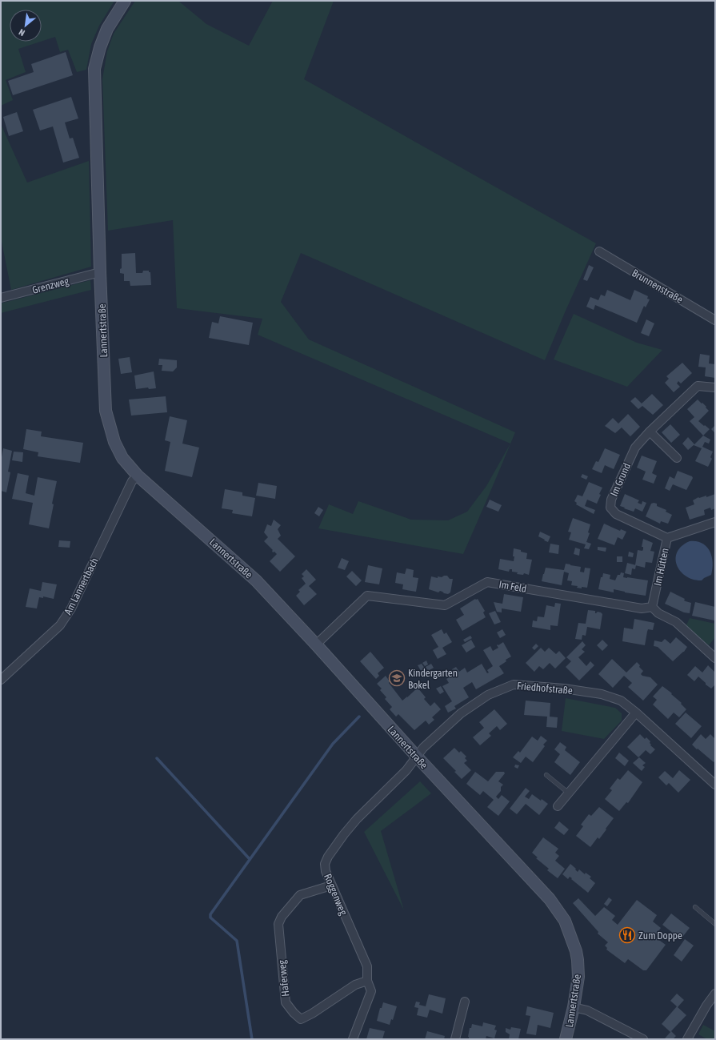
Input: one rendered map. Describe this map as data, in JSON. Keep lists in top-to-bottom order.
{
  "streets": {
    "street": [
      "Grenzweg",
      "Brunnenstraße",
      "Lannertstraße",
      "Im Grund",
      "Im Hütten",
      "Am Lannertbach",
      "Im Feld",
      "Friedhofstraße",
      "Roggenweg",
      "Haferweg"
    ]
  },
  "crossings": [
    ["Grenzweg", "Lannertstraße"],
    ["Lannertstraße", "Am Lannertbach"],
    ["Lannertstraße", "Im Feld"],
    ["Lannertstraße", "Friedhofstraße"],
    ["Lannertstraße", "Roggenweg"],
    ["Im Grund", "Im Hütten"],
    ["Im Hütten", "Im Feld"],
    ["Friedhofstraße", "Roggenweg"],
    ["Roggenweg", "Haferweg"]
  ],
  "places": {
    "school or university": ["Kindergarten Bokel"],
    "restaurant": ["Zum Doppe"]
  },
  "north": "bottom left"
}
